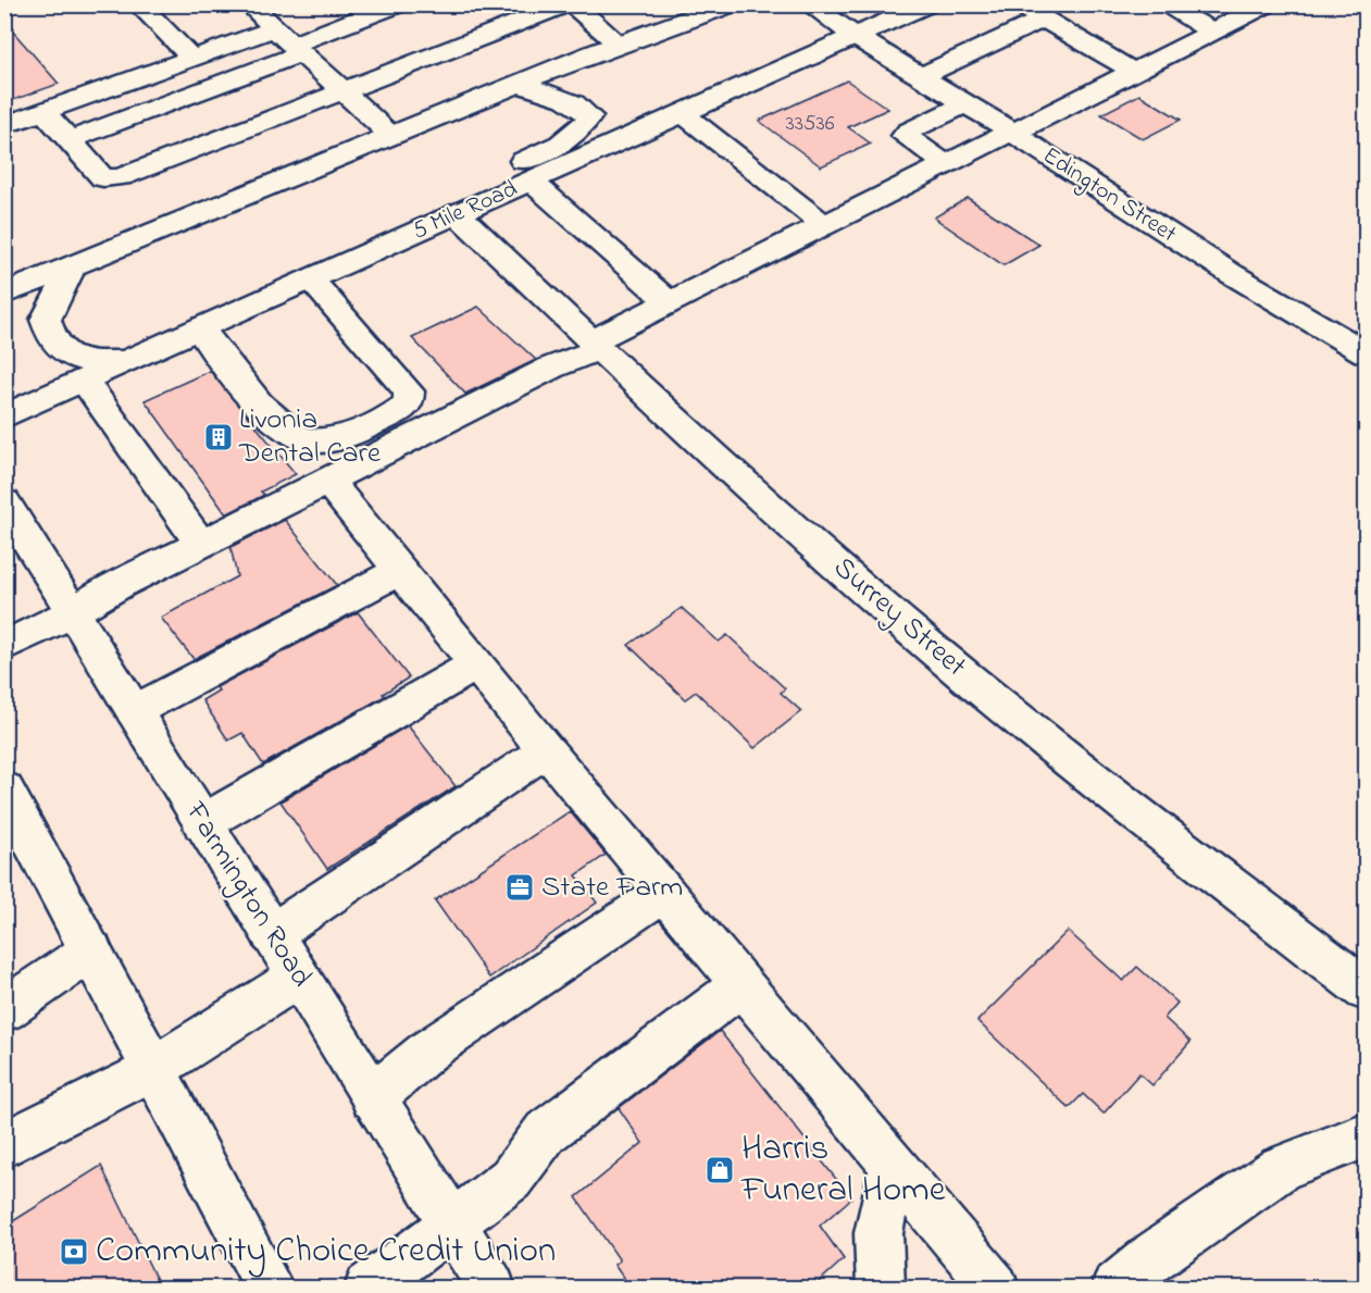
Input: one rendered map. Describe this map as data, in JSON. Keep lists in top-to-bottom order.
{
  "streets": {
    "main road": [
      "Edington Street",
      "5 Mile Road",
      "Surrey Street",
      "Farmington Road"
    ]
  },
  "crossings": [
    ["Edington Street", "5 Mile Road"],
    ["5 Mile Road", "Surrey Street"]
  ],
  "places": {
    "building": ["Livonia Dental Care"],
    "office": ["State Farm"],
    "shop": ["Harris Funeral Home"],
    "bank": ["Community Choice Credit Union"]
  },
  "house_numbers": ["33536"]
}
